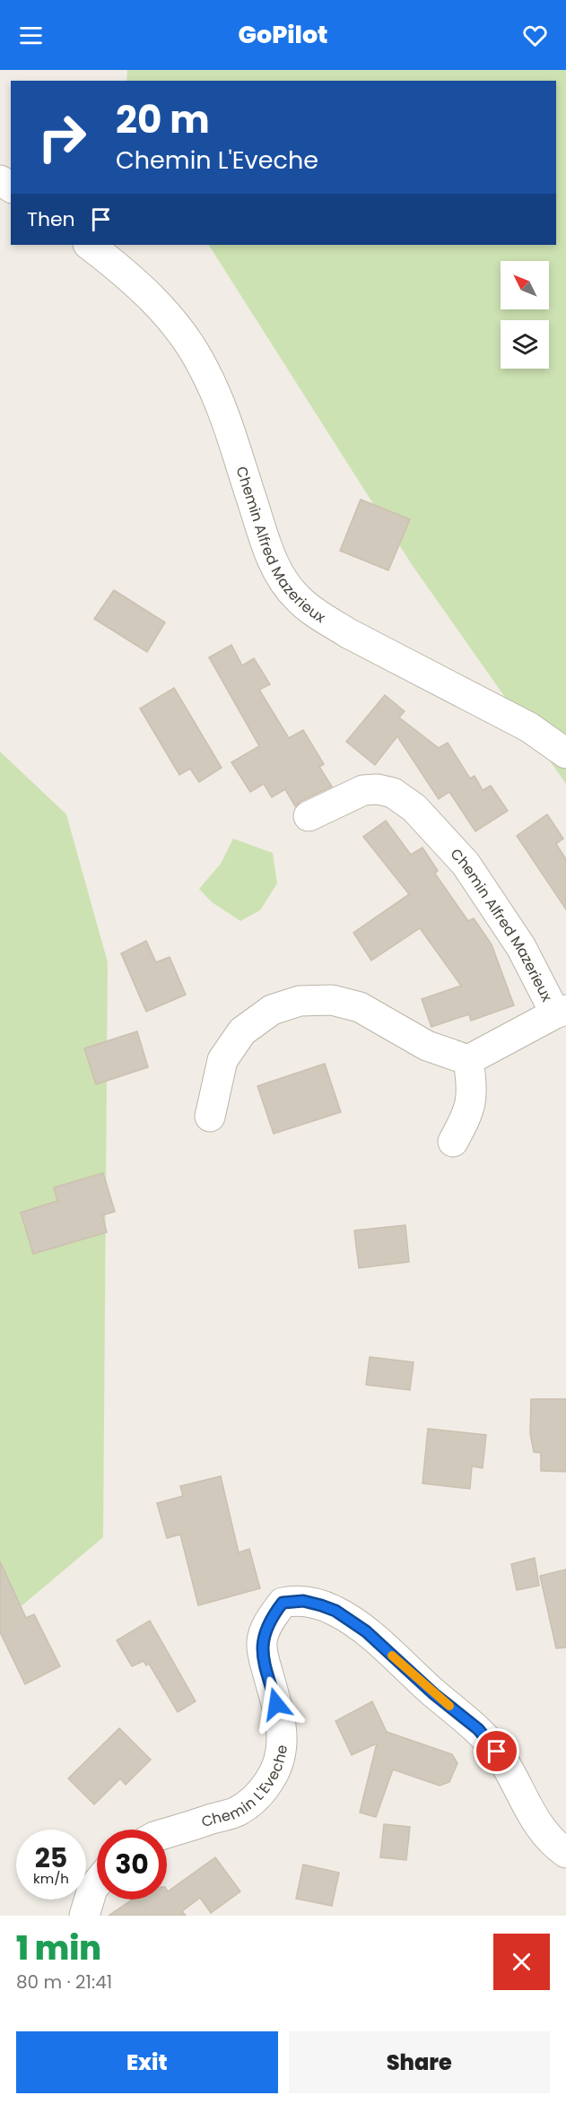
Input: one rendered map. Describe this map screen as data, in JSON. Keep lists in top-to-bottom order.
{
  "streets": {
    "street": ["Chemin Alfred Mazerieux", "Chemin L'Eveche"]
  },
  "north": "top left",
  "page": {
    "header": "GoPilot",
    "turn": ["20 m", "Chemin L'Eveche"],
    "then": "Then",
    "speed": "25 km/h",
    "limit": "30",
    "heading": ["1 min", "80 m · 21:41"],
    "buttons": ["Exit", "Share"]
  }
}
